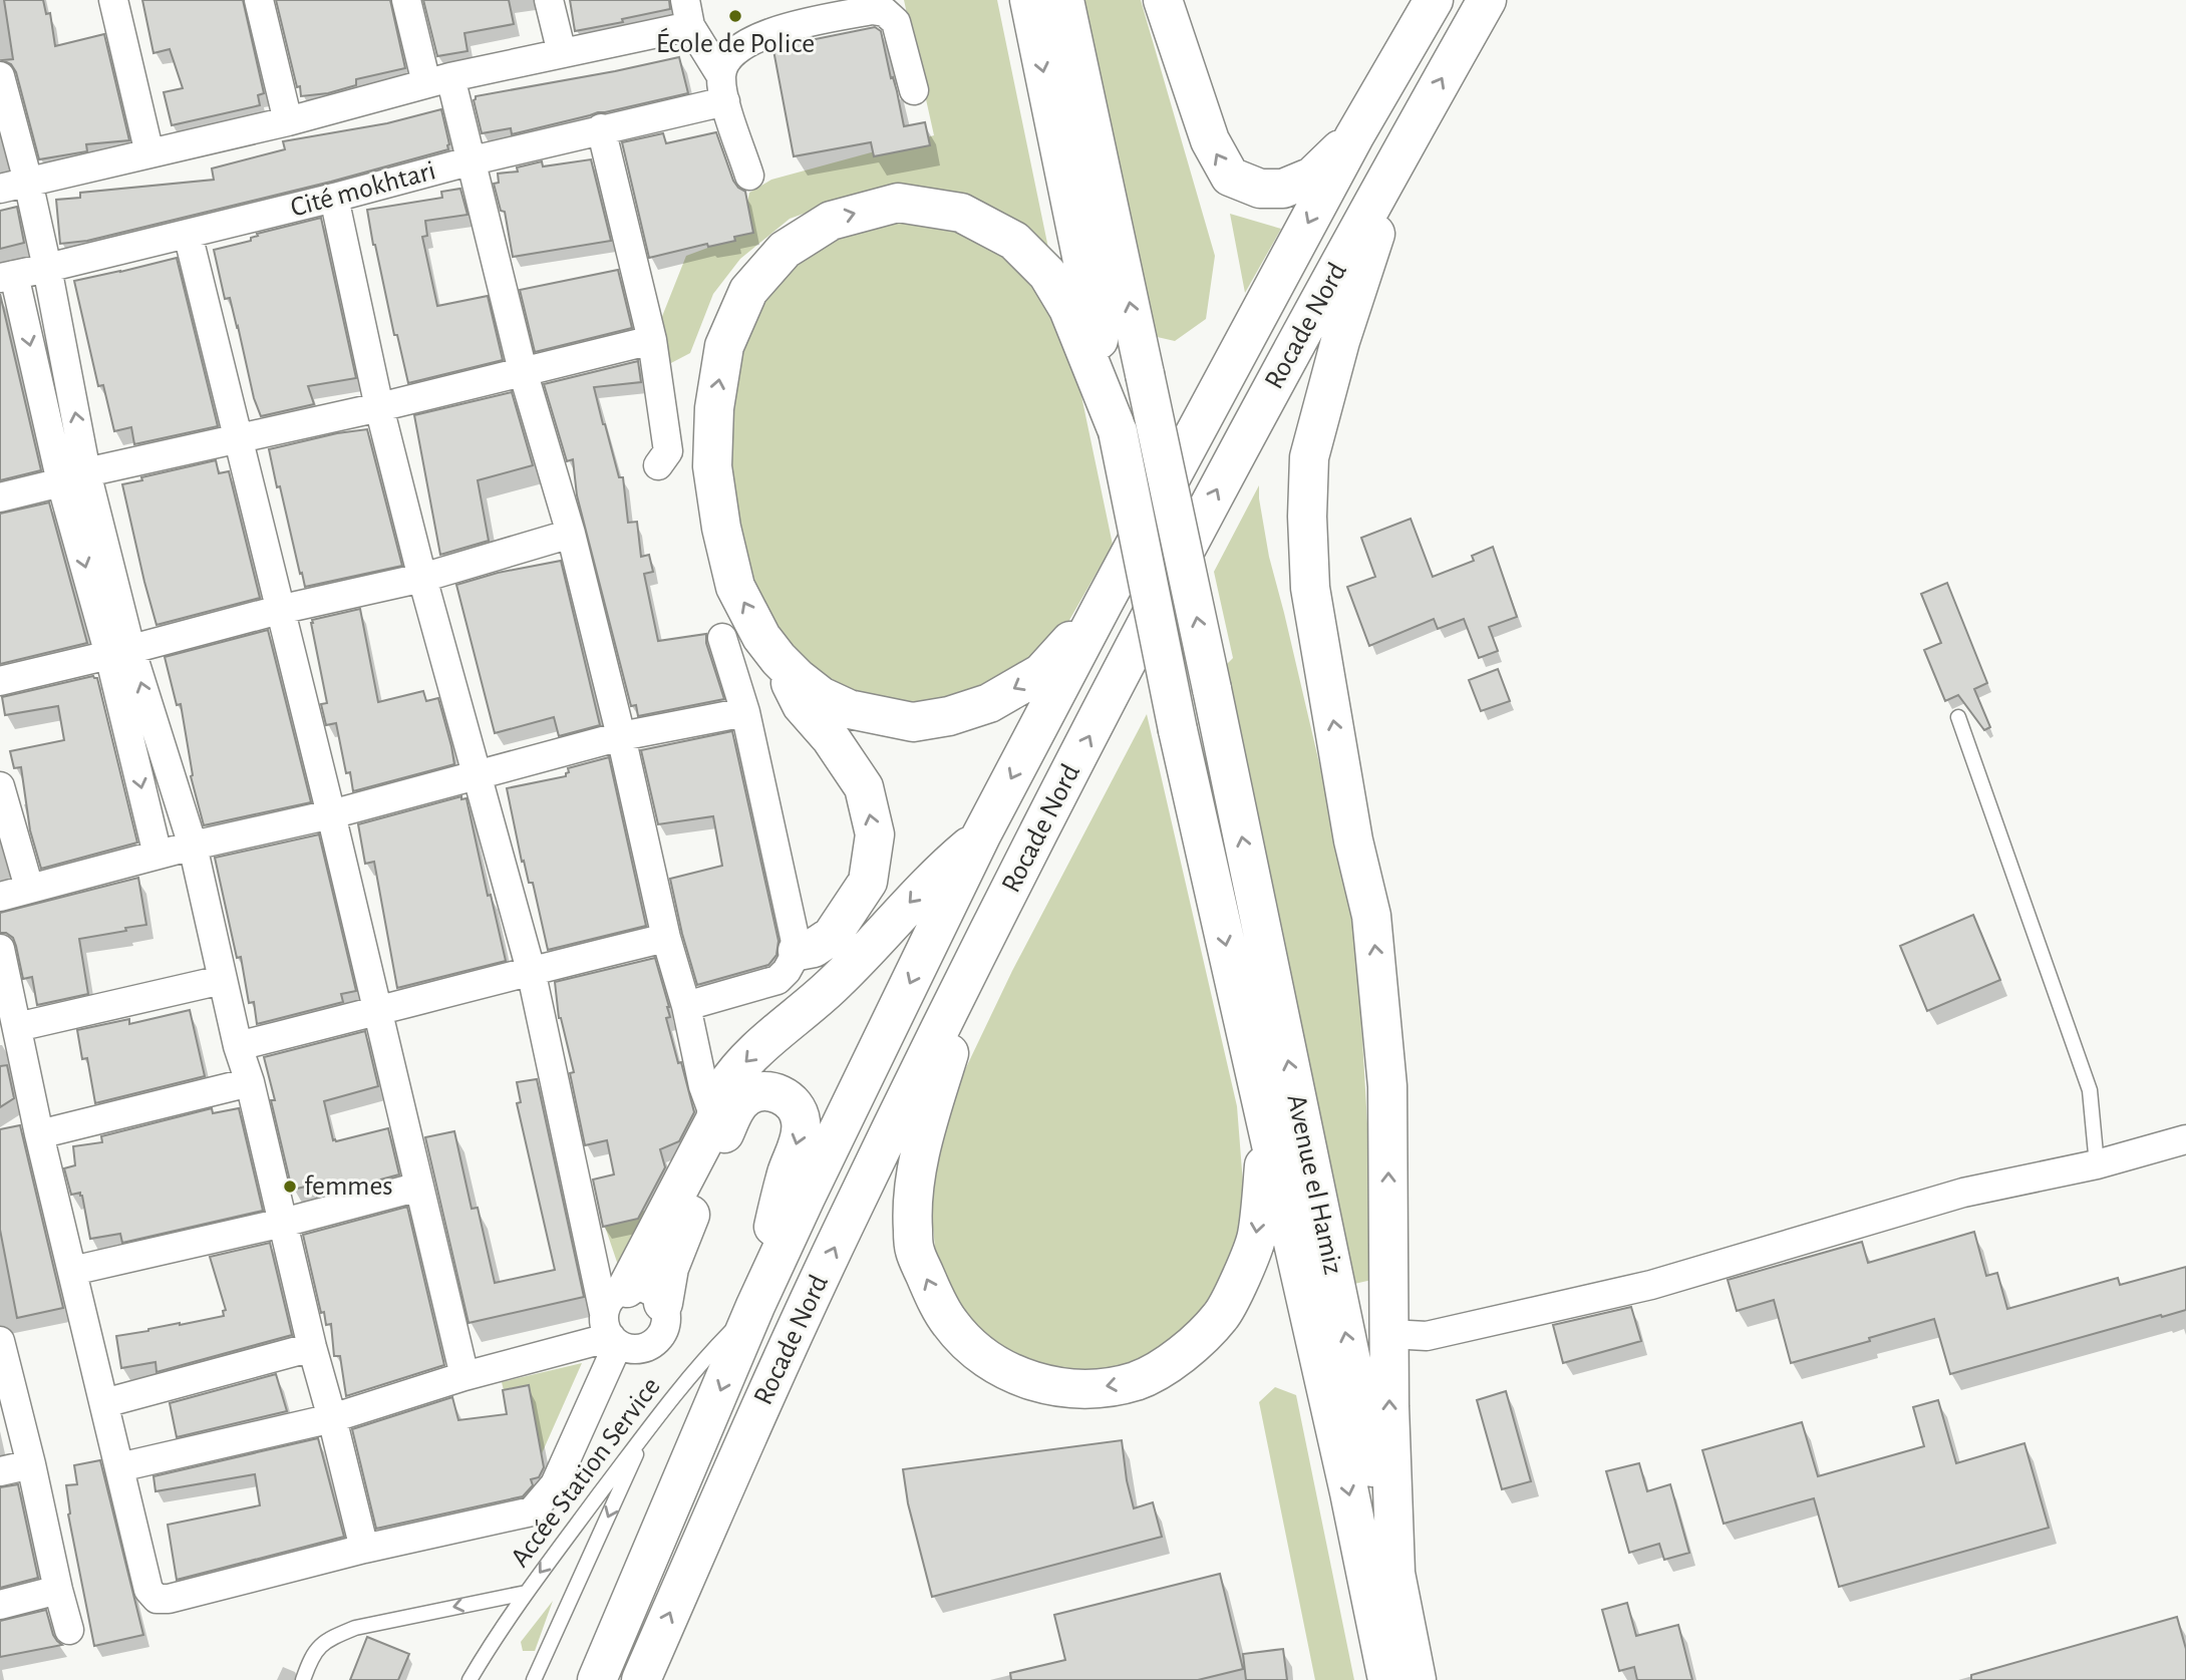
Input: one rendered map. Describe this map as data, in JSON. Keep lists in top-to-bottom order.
{
  "streets": {
    "highway": ["Rocade Nord", "Avenue el Hamiz"],
    "street": ["Cité mokhtari"],
    "lane": ["Accée Station Service"]
  },
  "crossings": [
    ["Rocade Nord", "Accée Station Service"]
  ],
  "places": ["École de Police", "femmes"]
}
